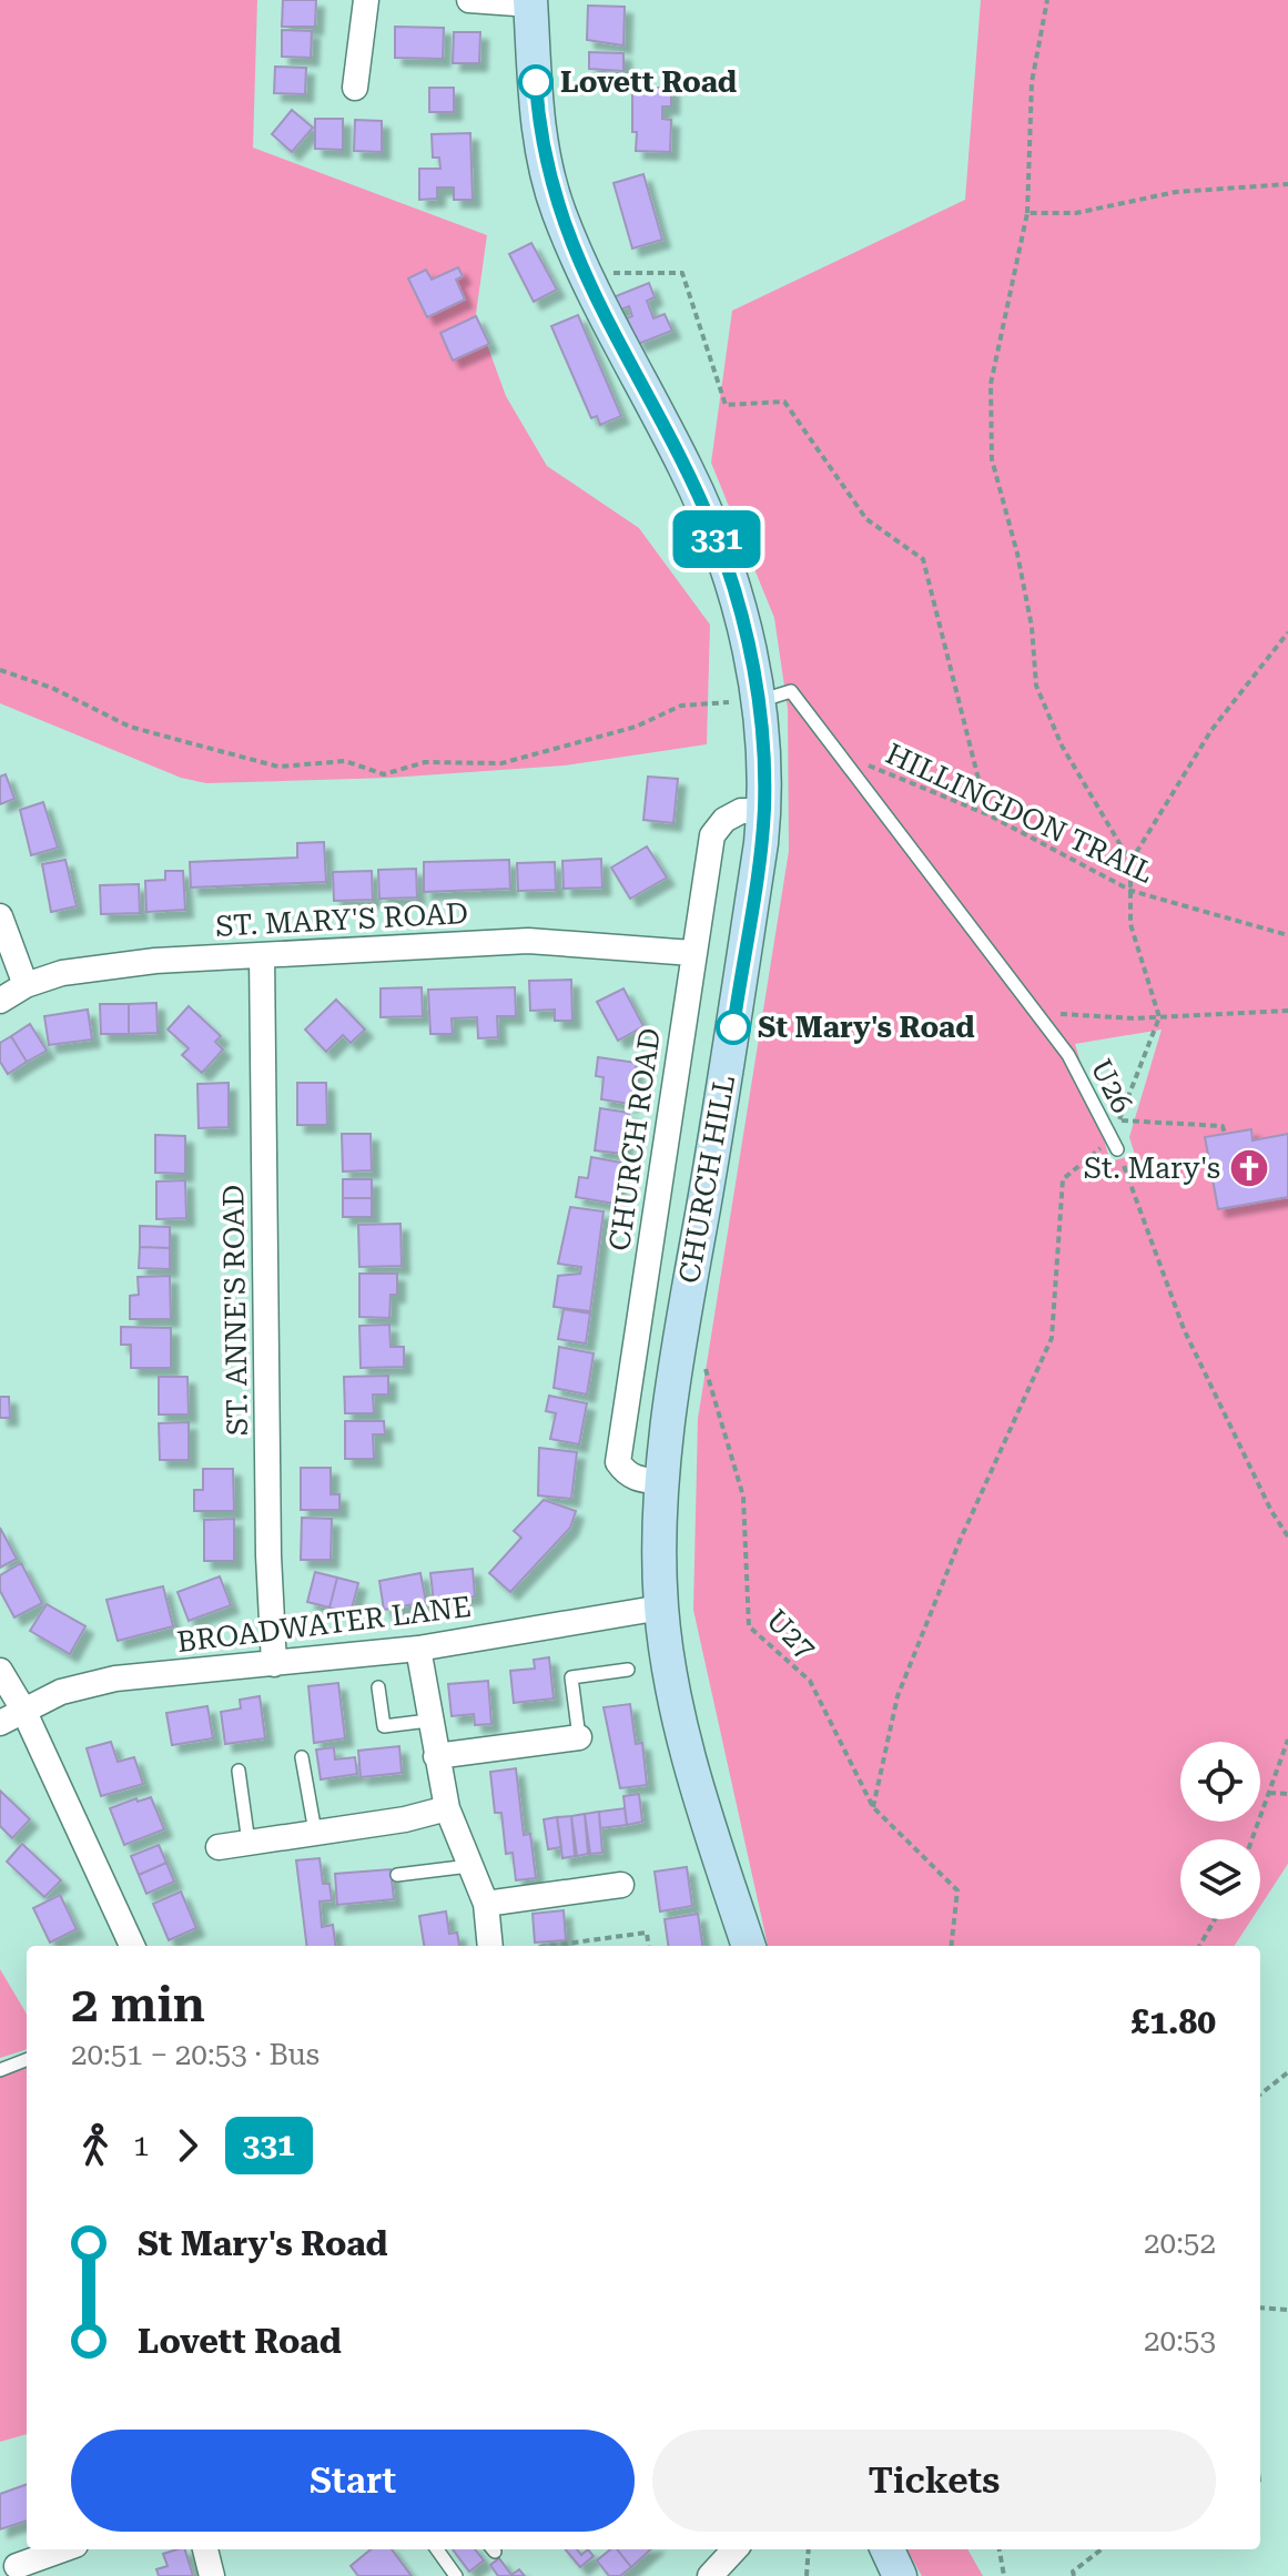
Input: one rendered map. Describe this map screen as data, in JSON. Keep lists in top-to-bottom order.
{
  "streets": {
    "street": [
      "ST. MARY'S ROAD",
      "CHURCH ROAD",
      "CHURCH HILL",
      "ST. ANNE'S ROAD",
      "BROADWATER LANE"
    ],
    "lane": ["U26"],
    "path": ["HILLINGDON TRAIL", "U27"]
  },
  "crossings": [
    ["HILLINGDON TRAIL", "U26"],
    ["ST. MARY'S ROAD", "CHURCH ROAD"],
    ["ST. MARY'S ROAD", "ST. ANNE'S ROAD"],
    ["U26", "CHURCH HILL"],
    ["CHURCH ROAD", "CHURCH HILL"],
    ["CHURCH HILL", "BROADWATER LANE"],
    ["ST. ANNE'S ROAD", "BROADWATER LANE"]
  ],
  "places": {
    "other": ["Lovett Road", "St Mary's Road"],
    "church": ["St. Mary's"]
  },
  "lines": ["bus line 331"],
  "page": {
    "on_map": "331",
    "heading": ["2 min", "20:51 – 20:53 · Bus", "£1.80"],
    "legs": ["1", "331"],
    "list": [
      {
        "name": "St Mary's Road",
        "value": "20:52"
      },
      {
        "name": "Lovett Road",
        "value": "20:53"
      }
    ],
    "buttons": ["Start", "Tickets"]
  }
}
